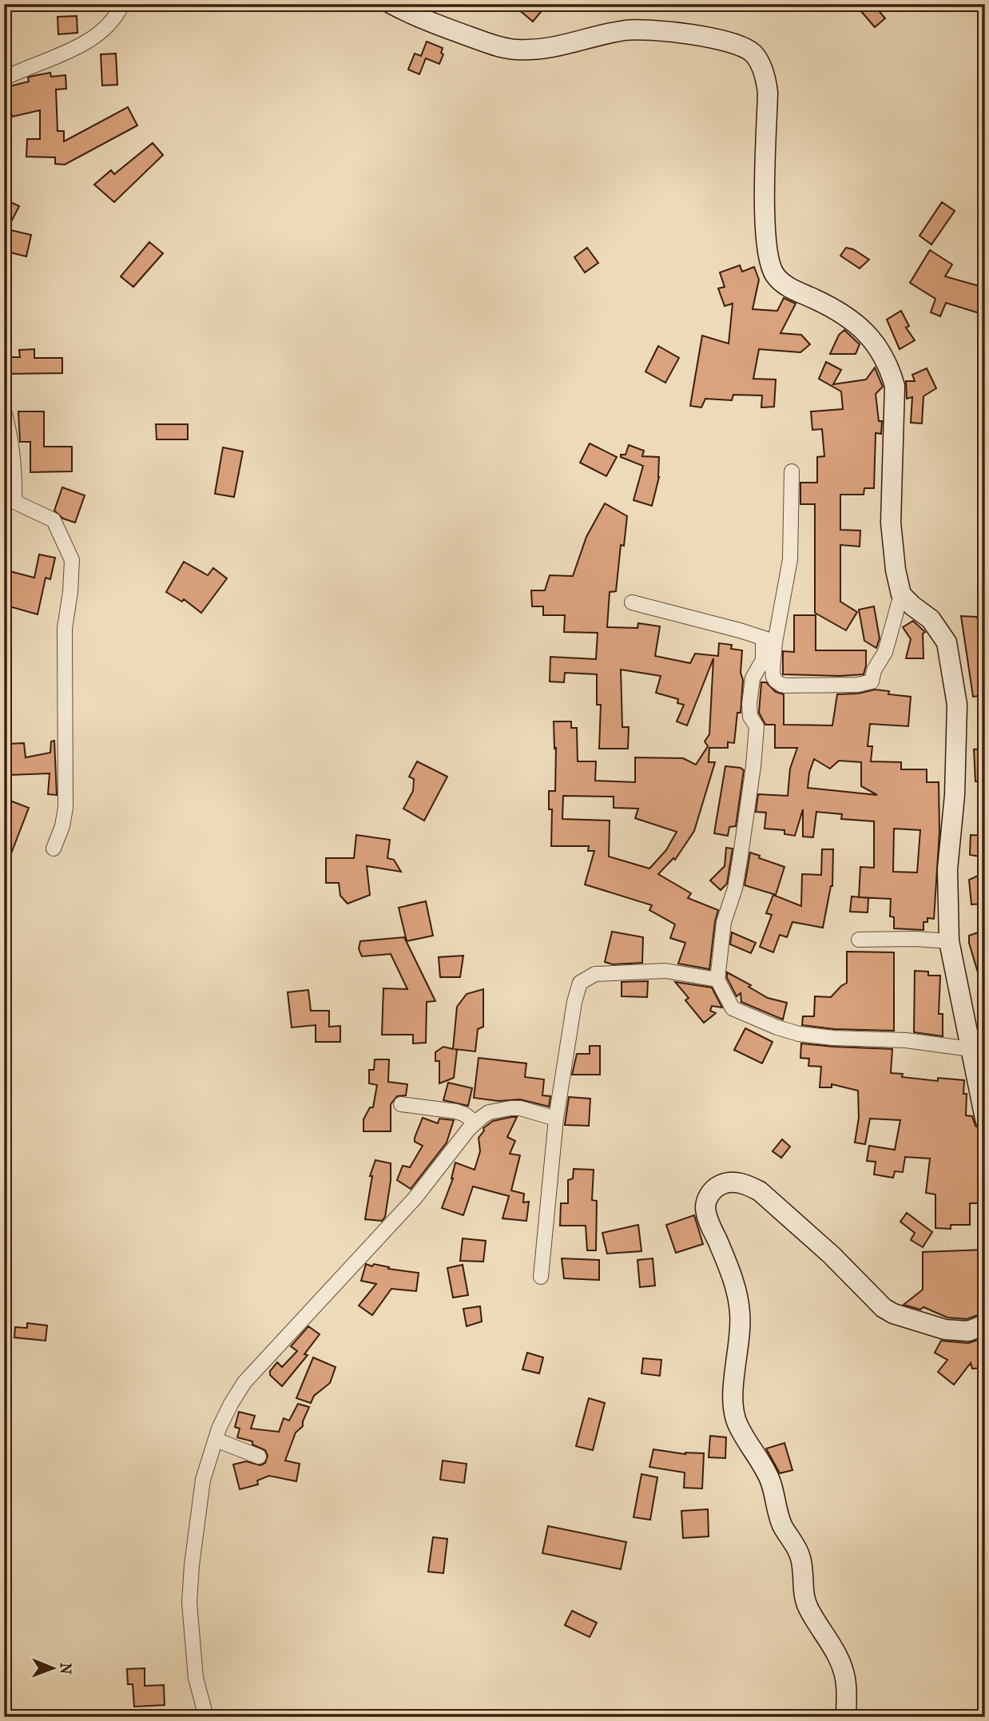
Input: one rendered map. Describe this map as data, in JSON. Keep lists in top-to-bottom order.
{
  "north": "right"
}
